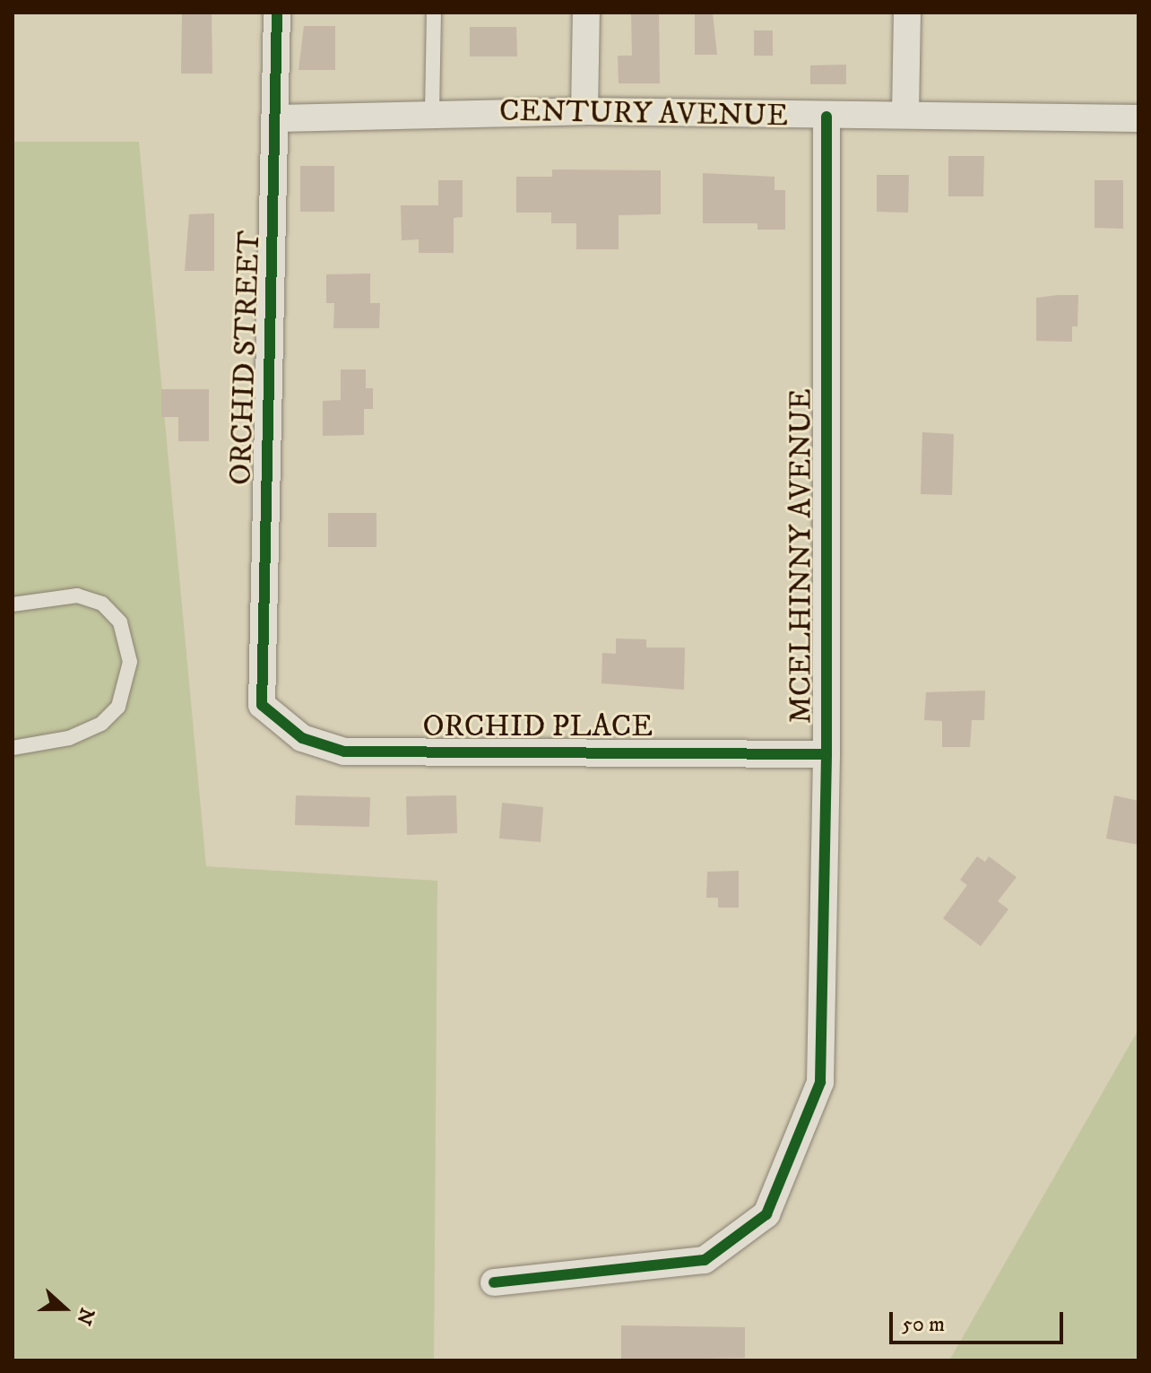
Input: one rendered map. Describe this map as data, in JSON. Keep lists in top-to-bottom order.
{
  "streets": {
    "street": [
      "CENTURY AVENUE",
      "ORCHID STREET",
      "MCELHINNY AVENUE",
      "ORCHID PLACE"
    ]
  },
  "crossings": [
    ["CENTURY AVENUE", "ORCHID STREET"],
    ["CENTURY AVENUE", "MCELHINNY AVENUE"],
    ["ORCHID STREET", "ORCHID PLACE"],
    ["MCELHINNY AVENUE", "ORCHID PLACE"]
  ],
  "scale_bar": "50 m",
  "north": "right"
}
